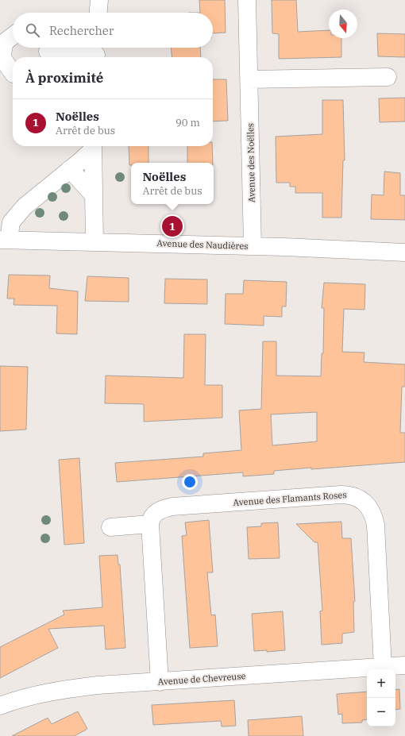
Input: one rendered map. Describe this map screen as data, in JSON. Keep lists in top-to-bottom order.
{
  "streets": {
    "street": [
      "Avenue des Noëlles",
      "Avenue des Naudières",
      "Avenue des Flamants Roses",
      "Avenue de Chevreuse"
    ]
  },
  "crossings": [
    ["Avenue des Noëlles", "Avenue des Naudières"],
    ["Avenue des Flamants Roses", "Avenue de Chevreuse"]
  ],
  "north": "bottom",
  "page": {
    "search": "Rechercher",
    "heading": "À proximité",
    "list": [
      {
        "mark": "1",
        "name": "Noëlles",
        "note": "Arrêt de bus",
        "value": "90 m"
      }
    ],
    "popup": ["Noëlles", "Arrêt de bus"],
    "pins": "1",
    "map_buttons": ["+", "−"]
  }
}
